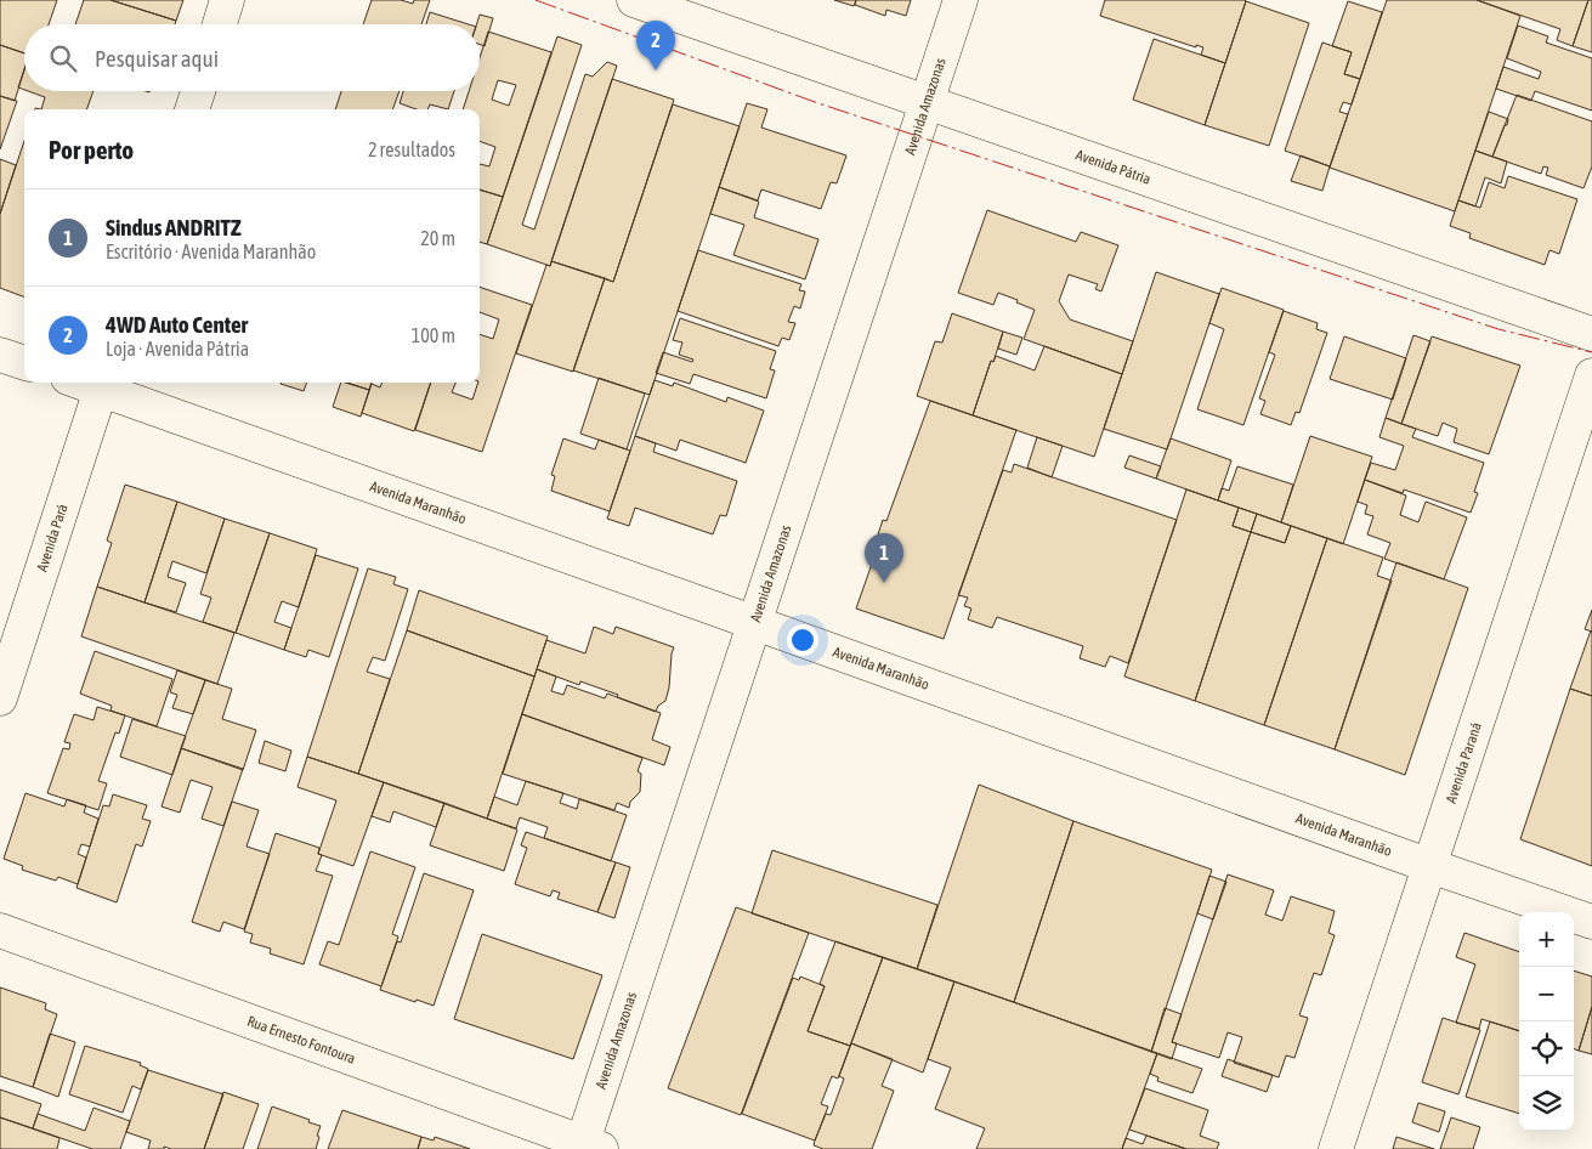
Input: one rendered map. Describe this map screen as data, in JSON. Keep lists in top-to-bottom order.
{
  "streets": {
    "street": [
      "Avenida Amazonas",
      "Avenida Pátria",
      "Avenida Maranhão",
      "Avenida Pará",
      "Avenida Paraná",
      "Rua Ernesto Fontoura"
    ]
  },
  "crossings": [
    ["Avenida Amazonas", "Avenida Pátria"],
    ["Avenida Amazonas", "Avenida Maranhão"],
    ["Avenida Amazonas", "Rua Ernesto Fontoura"],
    ["Avenida Maranhão", "Avenida Pará"],
    ["Avenida Maranhão", "Avenida Paraná"]
  ],
  "page": {
    "pins": ["2", "1"],
    "search": "Pesquisar aqui",
    "heading": ["Por perto", "2 resultados"],
    "list": [
      {
        "mark": "1",
        "name": "Sindus ANDRITZ",
        "note": "Escritório · Avenida Maranhão",
        "value": "20 m"
      },
      {
        "mark": "2",
        "name": "4WD Auto Center",
        "note": "Loja · Avenida Pátria",
        "value": "100 m"
      }
    ],
    "map_buttons": ["+", "−"]
  }
}
